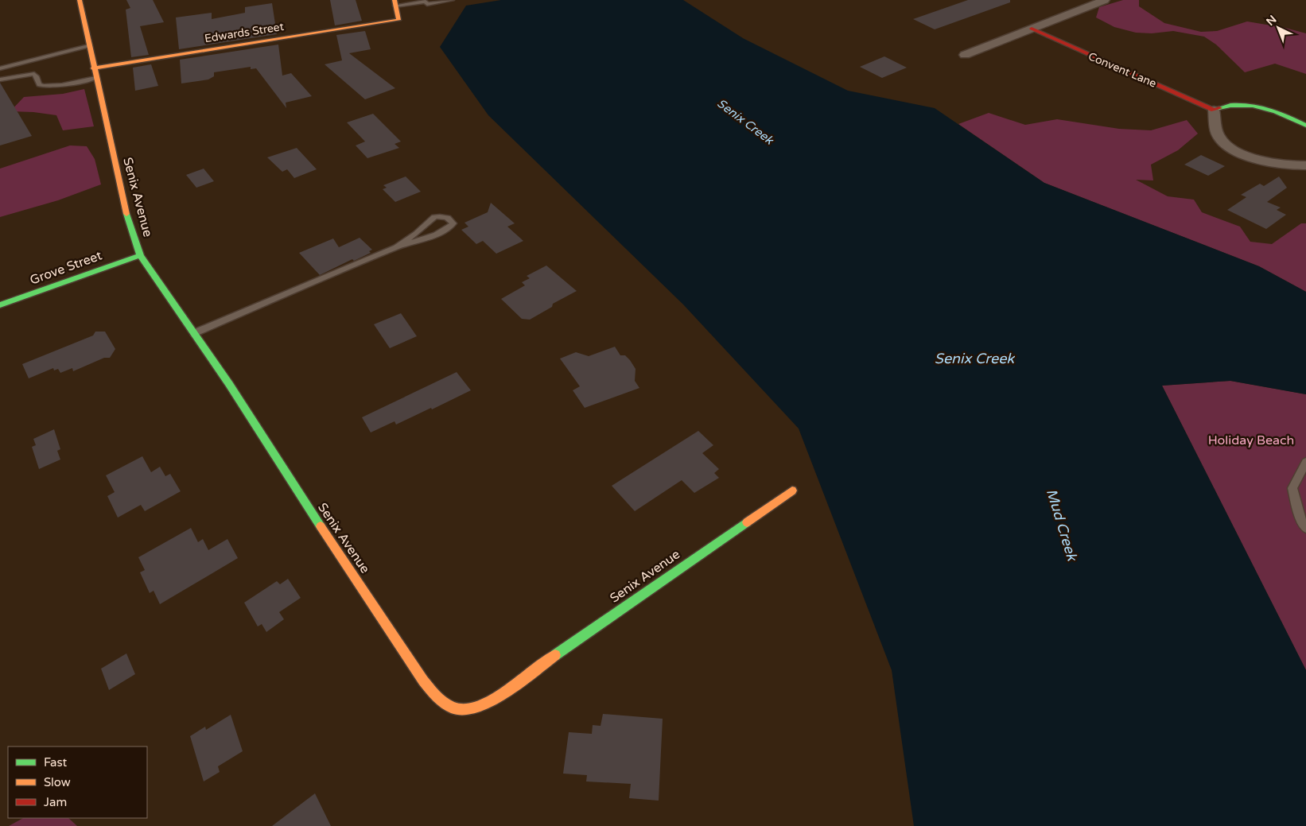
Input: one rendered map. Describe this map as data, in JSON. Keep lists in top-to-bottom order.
{
  "streets": {
    "street": [
      "Edwards Street",
      "Convent Lane",
      "Senix Avenue",
      "Grove Street"
    ]
  },
  "crossings": [
    ["Edwards Street", "Senix Avenue"],
    ["Senix Avenue", "Grove Street"]
  ],
  "water": ["Senix Creek", "Mud Creek"],
  "parks": ["Holiday Beach"],
  "legend": ["Fast", "Slow", "Jam"],
  "north": "top left"
}
